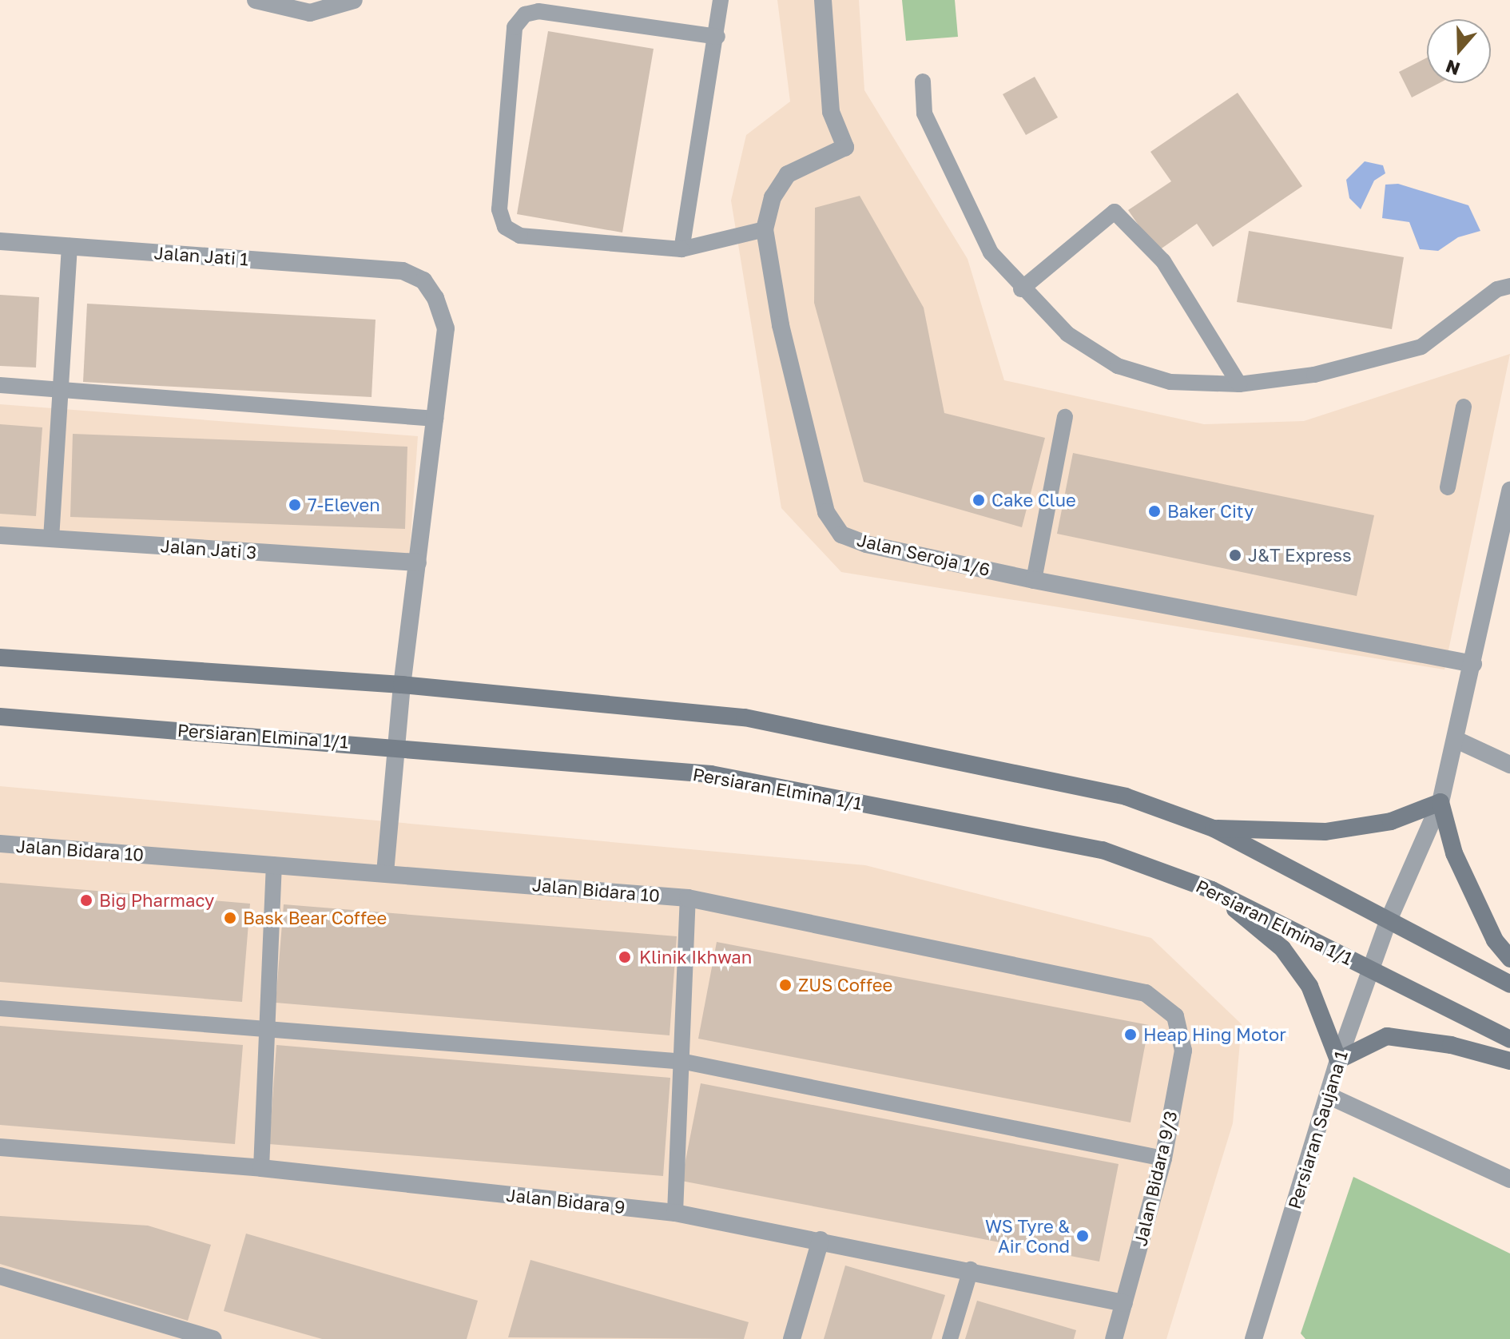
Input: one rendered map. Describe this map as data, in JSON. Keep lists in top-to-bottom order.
{
  "streets": {
    "main road": ["Persiaran Elmina 1/1"],
    "street": [
      "Jalan Jati 1",
      "Jalan Jati 3",
      "Jalan Seroja 1/6",
      "Jalan Bidara 10",
      "Persiaran Saujana 1",
      "Jalan Bidara 9/3",
      "Jalan Bidara 9"
    ]
  },
  "crossings": [
    ["Persiaran Elmina 1/1", "Persiaran Saujana 1"],
    ["Jalan Bidara 10", "Jalan Bidara 9/3"],
    ["Jalan Bidara 9/3", "Jalan Bidara 9"]
  ],
  "places": [
    "Cake Clue",
    "7-Eleven",
    "Baker City",
    "J&T Express",
    "Big Pharmacy",
    "Bask Bear Coffee",
    "Klinik Ikhwan",
    "ZUS Coffee",
    "Heap Hing Motor",
    "WS Tyre & Air Cond"
  ],
  "north": "bottom"
}
